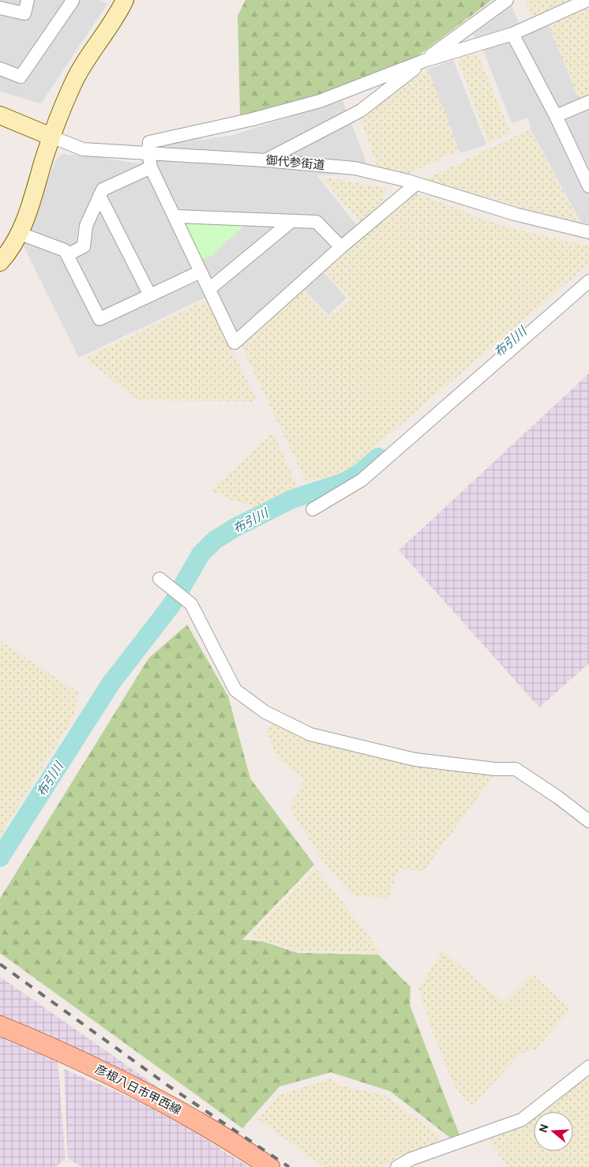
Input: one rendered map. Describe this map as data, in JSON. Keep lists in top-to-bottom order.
{
  "streets": {
    "main road": ["彦根八日市甲西線"],
    "street": ["御代参街道"]
  },
  "water": ["布引川"],
  "north": "left"
}
